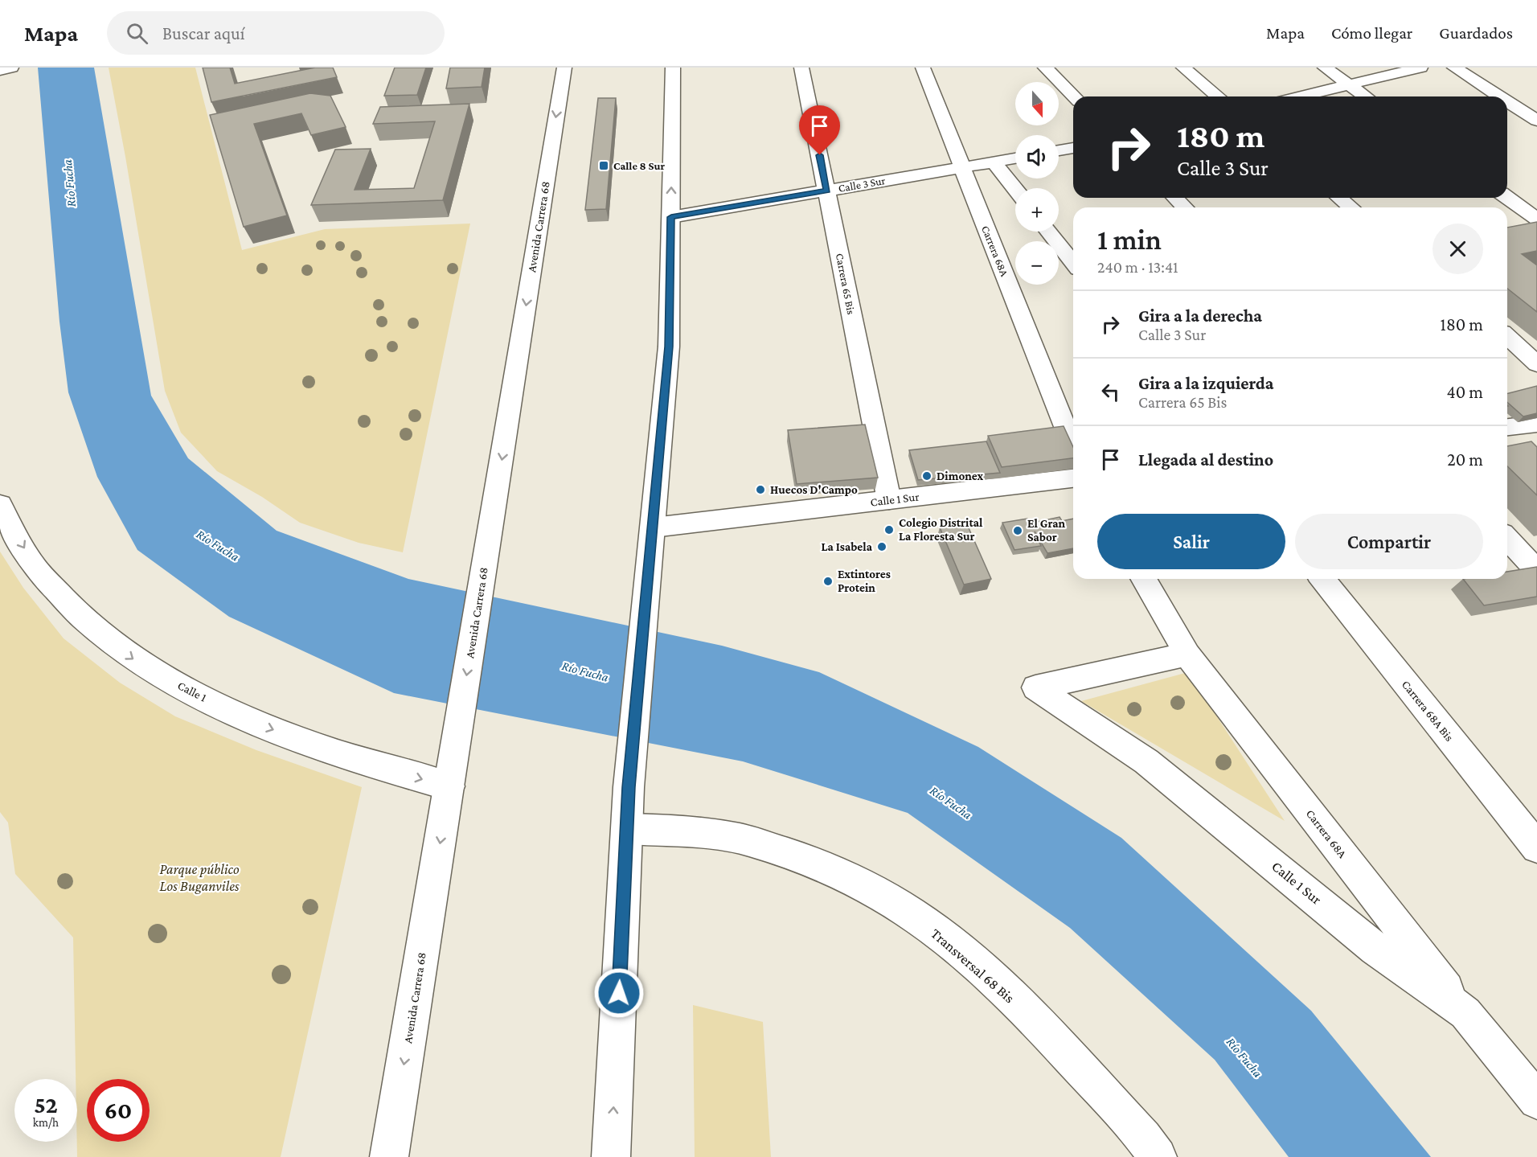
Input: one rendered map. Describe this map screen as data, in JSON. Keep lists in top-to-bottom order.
{
  "streets": {
    "street": [
      "Calle 3 Sur",
      "Avenida Carrera 68",
      "Carrera 68A",
      "Carrera 65 Bis",
      "Calle 1 Sur",
      "Calle 1",
      "Carrera 68A Bis",
      "Transversal 68 Bis"
    ]
  },
  "crossings": [
    ["Calle 3 Sur", "Carrera 68A"],
    ["Calle 3 Sur", "Carrera 65 Bis"],
    ["Avenida Carrera 68", "Calle 1"],
    ["Carrera 68A", "Calle 1 Sur"],
    ["Carrera 65 Bis", "Calle 1 Sur"]
  ],
  "one_way": ["Calle 1"],
  "water": ["Río Fucha"],
  "parks": ["Parque público Los Buganviles"],
  "places": {
    "transit": ["Calle 8 Sur"],
    "other": [
      "Dimonex",
      "Huecos D'Campo",
      "Colegio Distrital La Floresta Sur",
      "El Gran Sabor",
      "La Isabela",
      "Extintores Protein"
    ]
  },
  "north": "bottom",
  "page": {
    "header": "Mapa",
    "search": "Buscar aquí",
    "nav": ["Mapa", "Cómo llegar", "Guardados"],
    "map_buttons": ["+", "−"],
    "turn": ["180 m", "Calle 3 Sur"],
    "heading": ["1 min", "240 m · 13:41"],
    "list": [
      {
        "name": "Gira a la derecha",
        "note": "Calle 3 Sur",
        "value": "180 m"
      },
      {
        "name": "Gira a la izquierda",
        "note": "Carrera 65 Bis",
        "value": "40 m"
      },
      {
        "name": "Llegada al destino",
        "value": "20 m"
      }
    ],
    "buttons": ["Salir", "Compartir"],
    "speed": "52 km/h",
    "limit": "60"
  }
}
